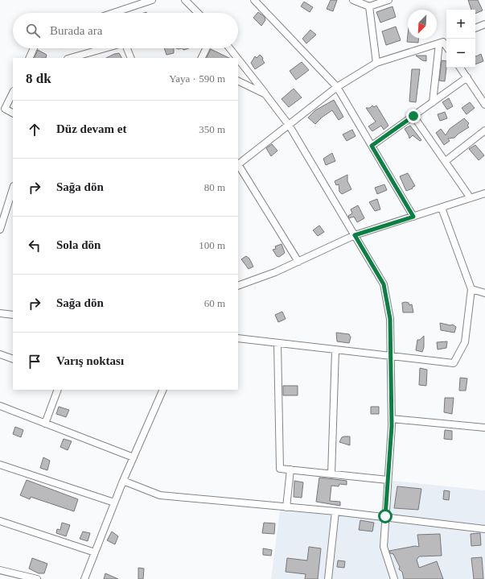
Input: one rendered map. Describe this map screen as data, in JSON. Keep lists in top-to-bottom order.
{
  "north": "bottom left",
  "page": {
    "map_buttons": ["+", "−"],
    "search": "Burada ara",
    "heading": ["8 dk", "Yaya · 590 m"],
    "list": [
      ["Düz devam et", "350 m"],
      ["Sağa dön", "80 m"],
      ["Sola dön", "100 m"],
      ["Sağa dön", "60 m"],
      "Varış noktası"
    ]
  }
}
